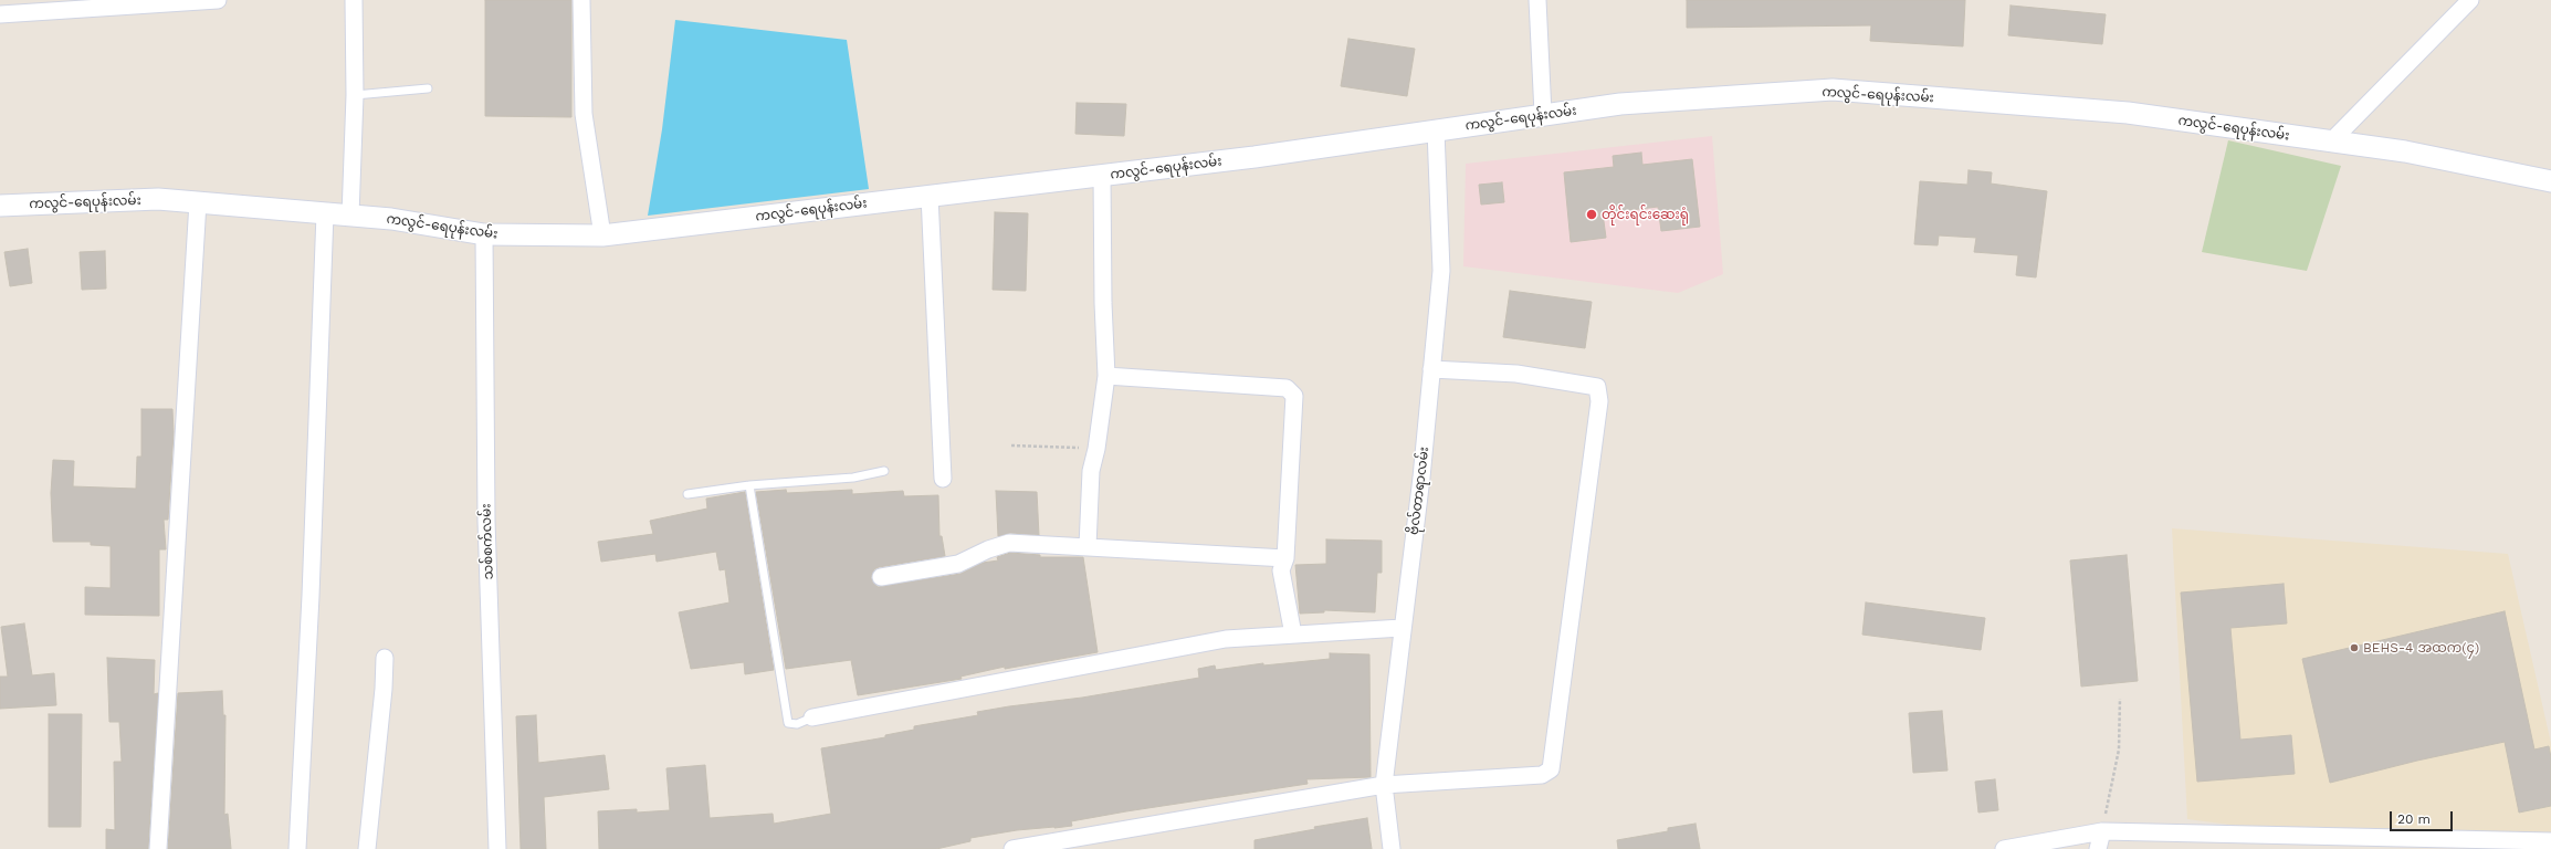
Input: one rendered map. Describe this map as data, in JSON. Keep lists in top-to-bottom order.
{
  "streets": {
    "street": ["ကလွင်-ရေပုန်းလမ်း", "ဗိုလ်တာရာလမ်း", "သစ်စက်လမ်း"]
  },
  "crossings": [
    ["ကလွင်-ရေပုန်းလမ်း", "ဗိုလ်တာရာလမ်း"],
    ["ကလွင်-ရေပုန်းလမ်း", "သစ်စက်လမ်း"]
  ],
  "places": ["တိုင်းရင်းဆေးရုံ", "BEHS-4 အထက(၄)"],
  "scale_bar": "20 m"
}
